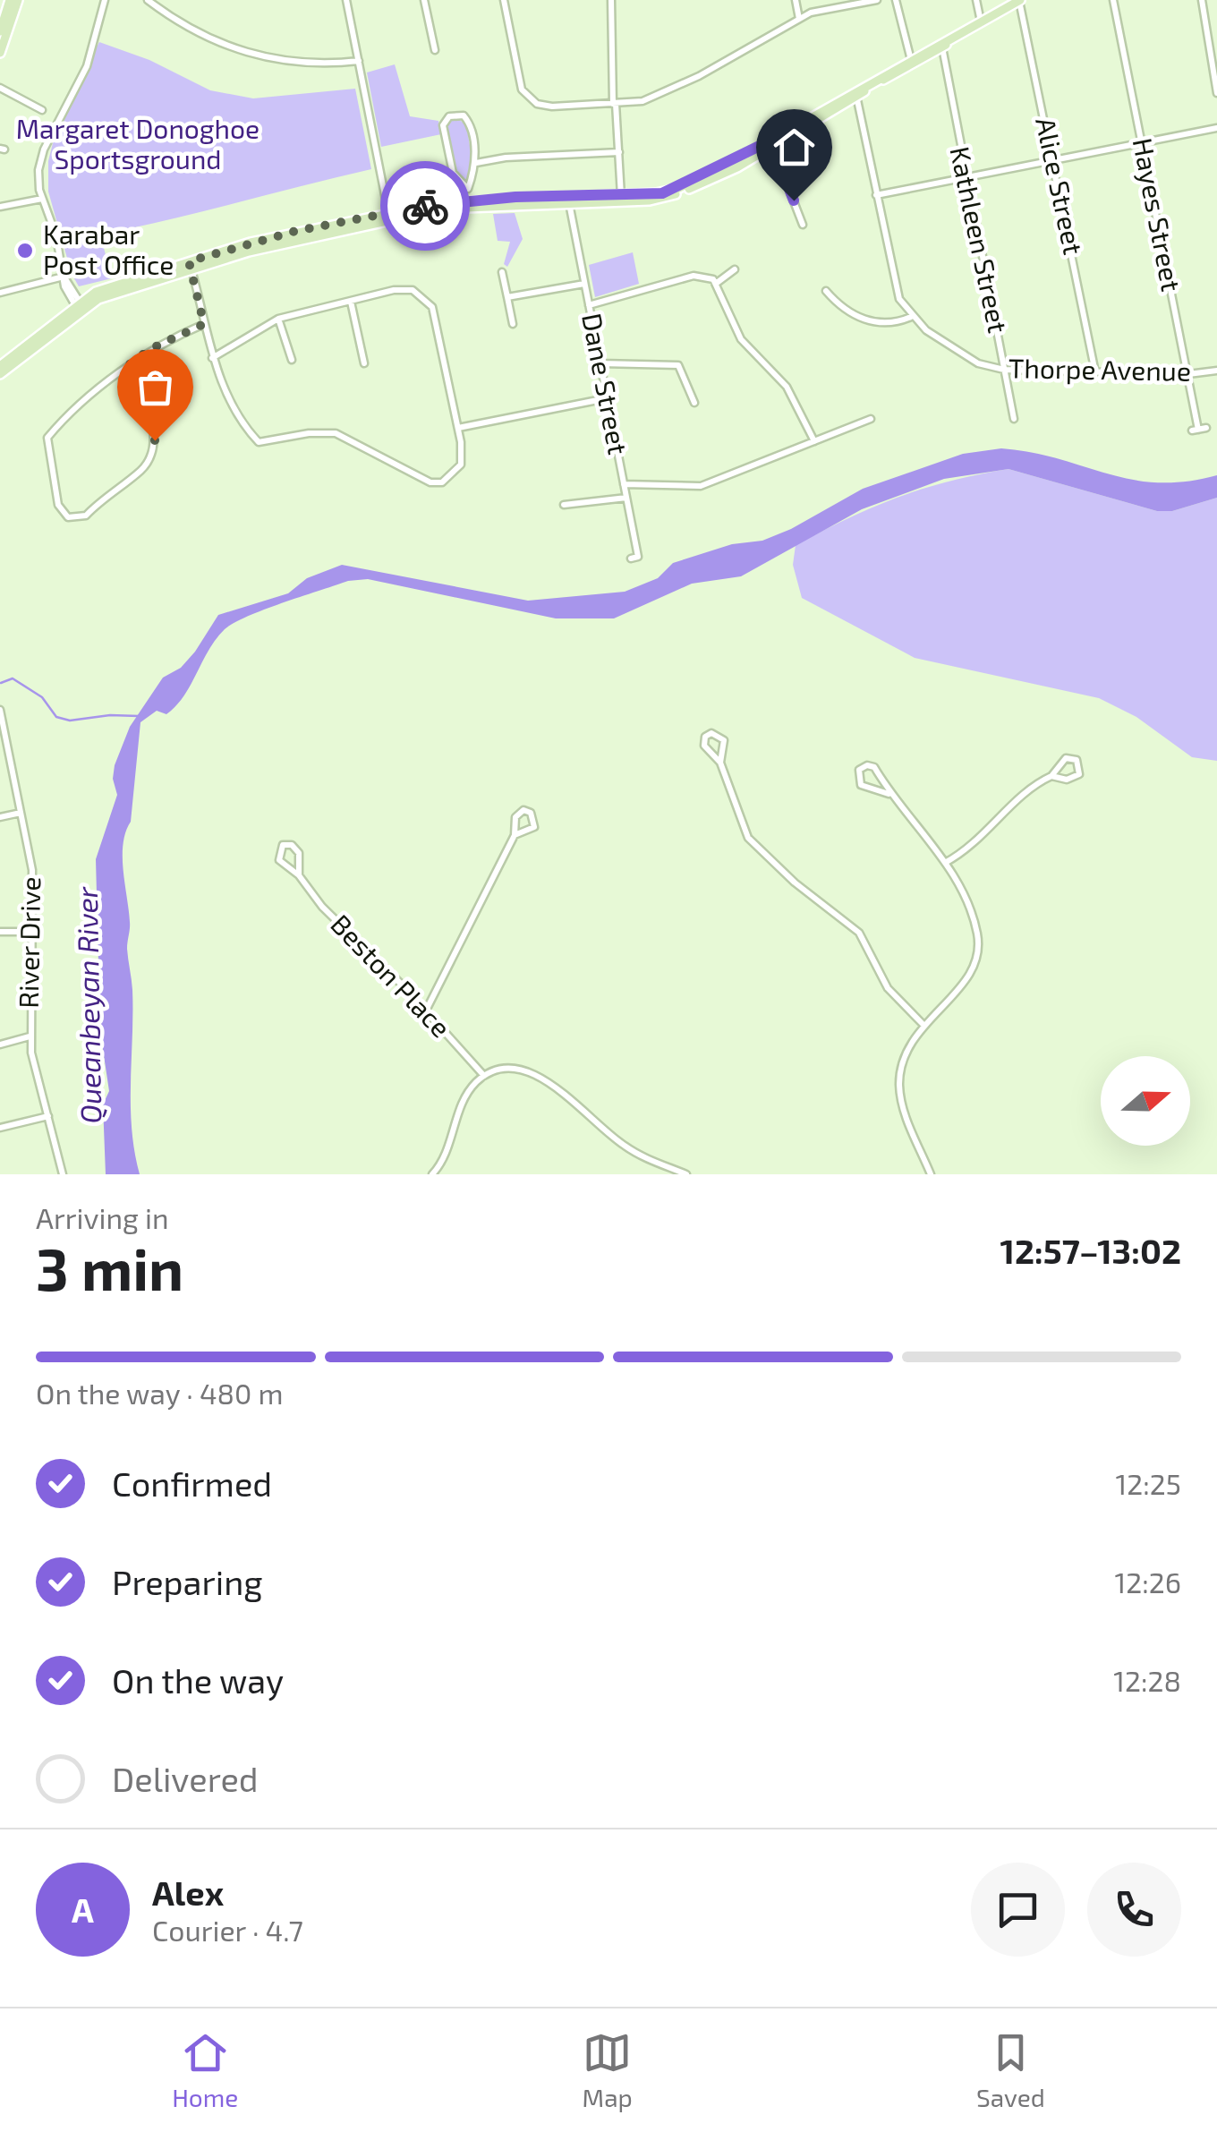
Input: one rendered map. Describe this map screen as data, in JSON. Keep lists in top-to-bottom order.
{
  "streets": {
    "street": [
      "Alice Street",
      "Hayes Street",
      "Kathleen Street",
      "Thorpe Avenue",
      "Dane Street",
      "River Drive",
      "Beston Place"
    ]
  },
  "crossings": [
    ["Alice Street", "Thorpe Avenue"],
    ["Hayes Street", "Thorpe Avenue"],
    ["Kathleen Street", "Thorpe Avenue"]
  ],
  "water": ["Queanbeyan River"],
  "parks": ["Margaret Donoghoe Sportsground"],
  "places": ["Karabar Post Office"],
  "north": "right",
  "page": {
    "heading": ["3 min", "Arriving in", "12:57–13:02"],
    "panel": ["Alex", "Courier · 4.7"],
    "bar": "On the way · 480 m",
    "list": [
      ["Confirmed", "12:25"],
      ["Preparing", "12:26"],
      ["On the way", "12:28"],
      "Delivered"
    ],
    "round": "A",
    "tabs": ["Home", "Map", "Saved"]
  }
}
